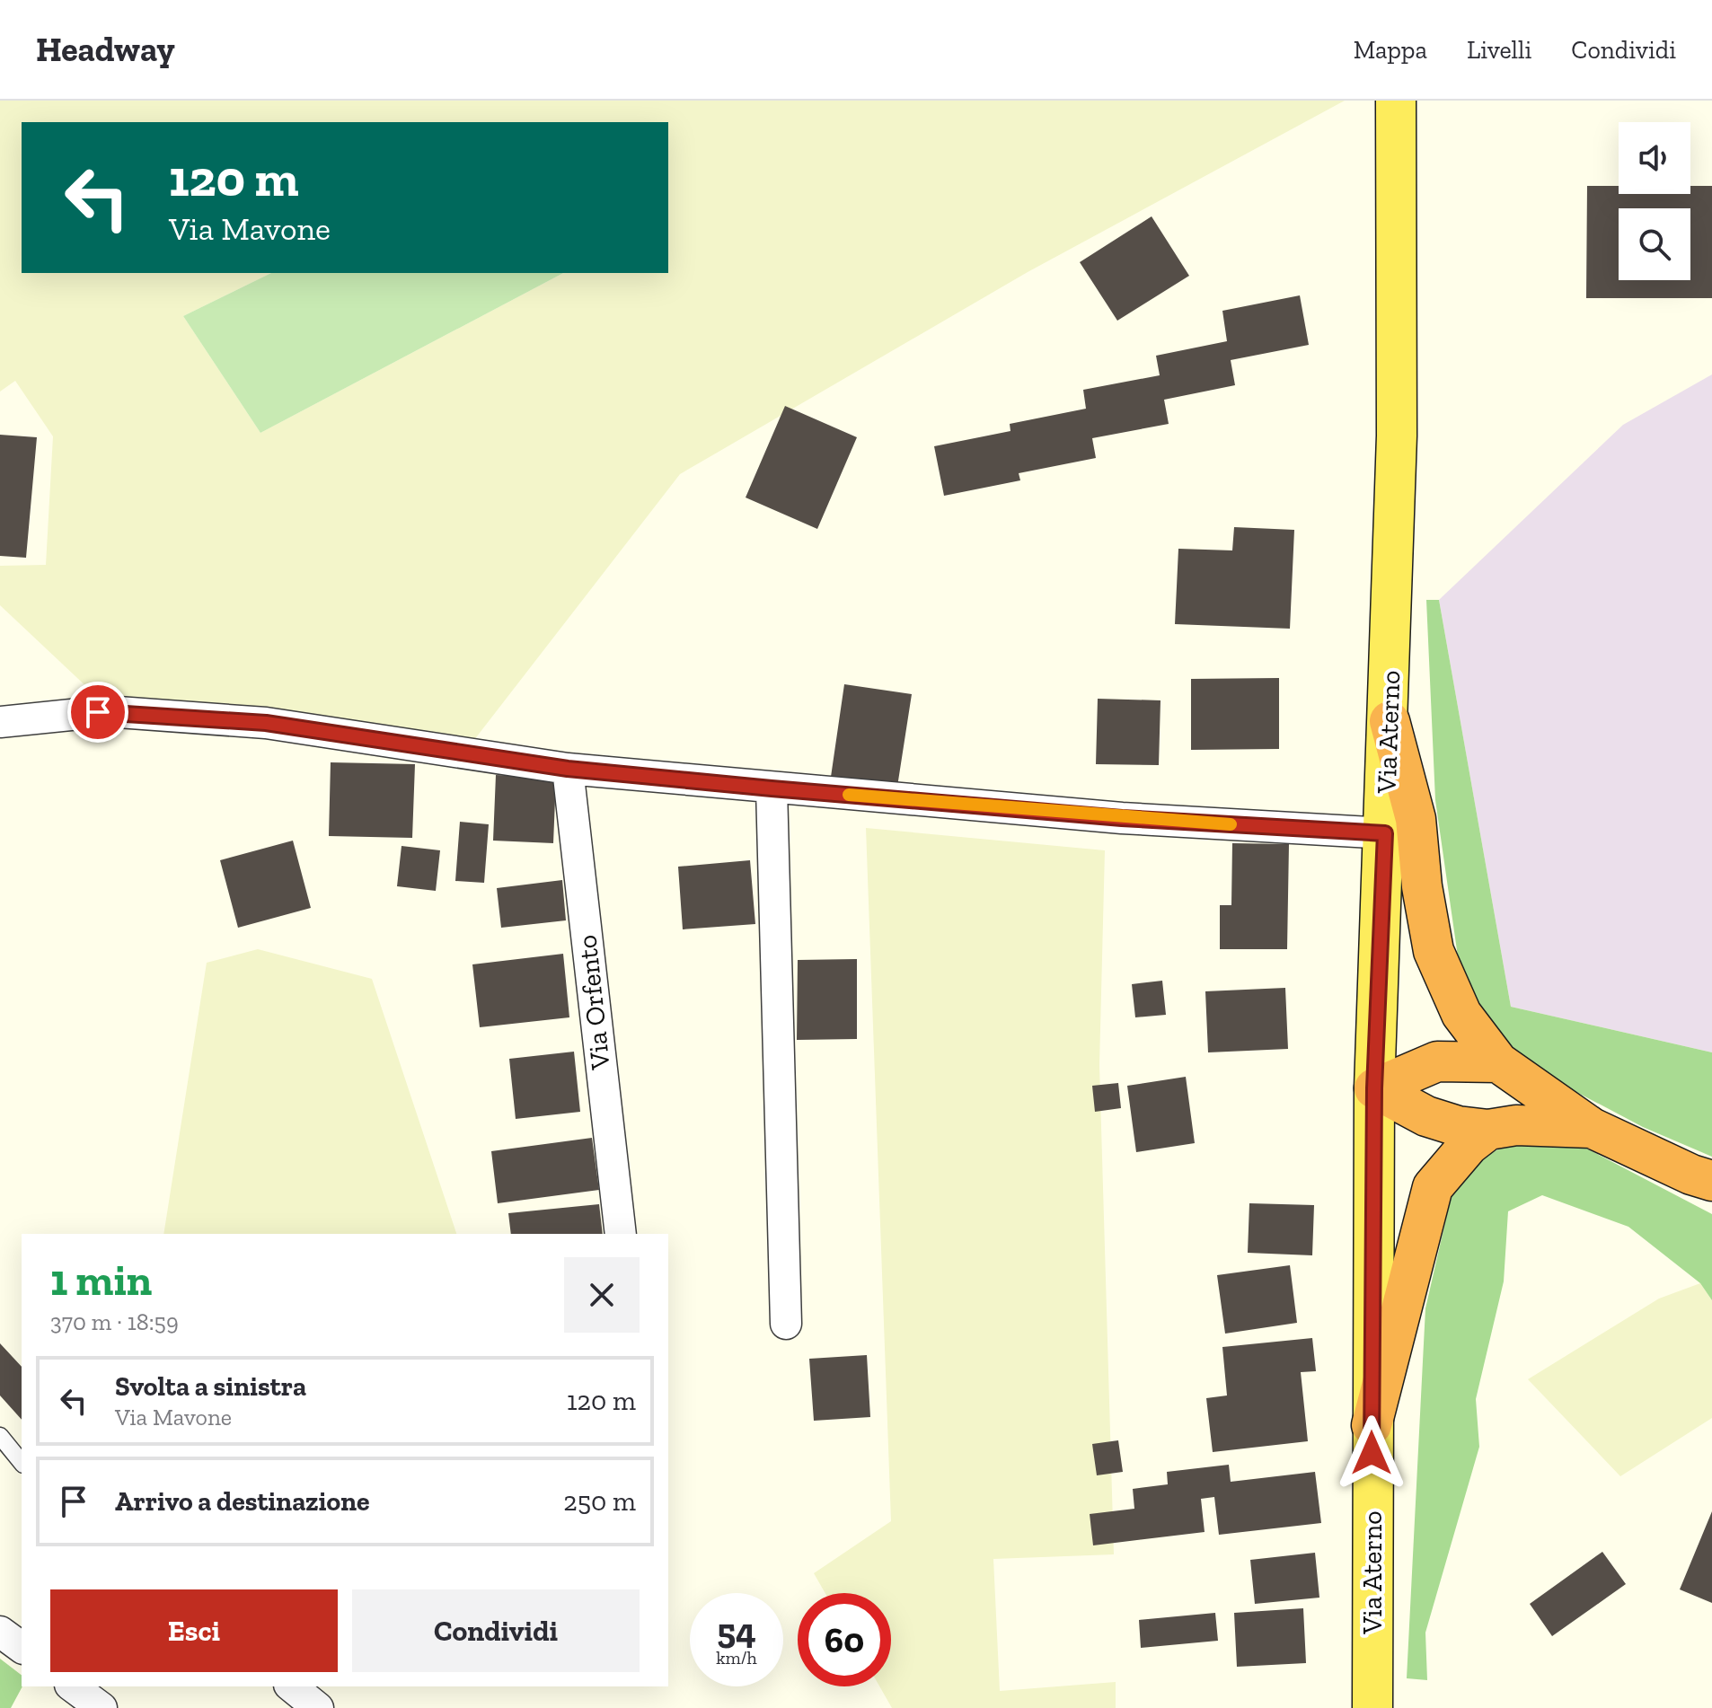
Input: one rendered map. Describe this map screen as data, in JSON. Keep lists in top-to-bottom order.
{
  "streets": {
    "main road": ["Via Aterno"],
    "street": ["Via Orfento"]
  },
  "page": {
    "header": "Headway",
    "nav": ["Mappa", "Livelli", "Condividi"],
    "turn": ["120 m", "Via Mavone"],
    "heading": ["1 min", "370 m · 18:59"],
    "list": [
      {
        "name": "Svolta a sinistra",
        "note": "Via Mavone",
        "value": "120 m"
      },
      {
        "name": "Arrivo a destinazione",
        "value": "250 m"
      }
    ],
    "buttons": ["Esci", "Condividi"],
    "speed": "54 km/h",
    "limit": "60"
  }
}
